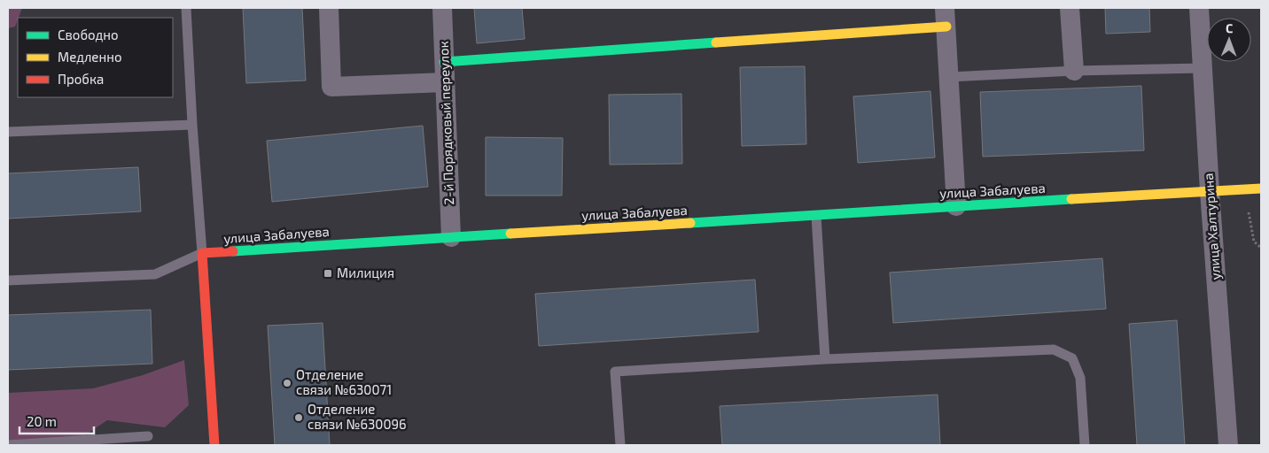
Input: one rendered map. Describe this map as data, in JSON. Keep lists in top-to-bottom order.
{
  "streets": {
    "street": ["2-й Порядковый переулок", "улица Забалуева", "улица Халтурина"]
  },
  "crossings": [
    ["2-й Порядковый переулок", "улица Забалуева"],
    ["улица Забалуева", "улица Халтурина"]
  ],
  "places": {
    "transit": ["Милиция"],
    "other": ["Отделение связи №630071", "Отделение связи №630096"]
  },
  "legend": ["Свободно", "Медленно", "Пробка"],
  "scale_bar": "20 m",
  "north": "top"
}
